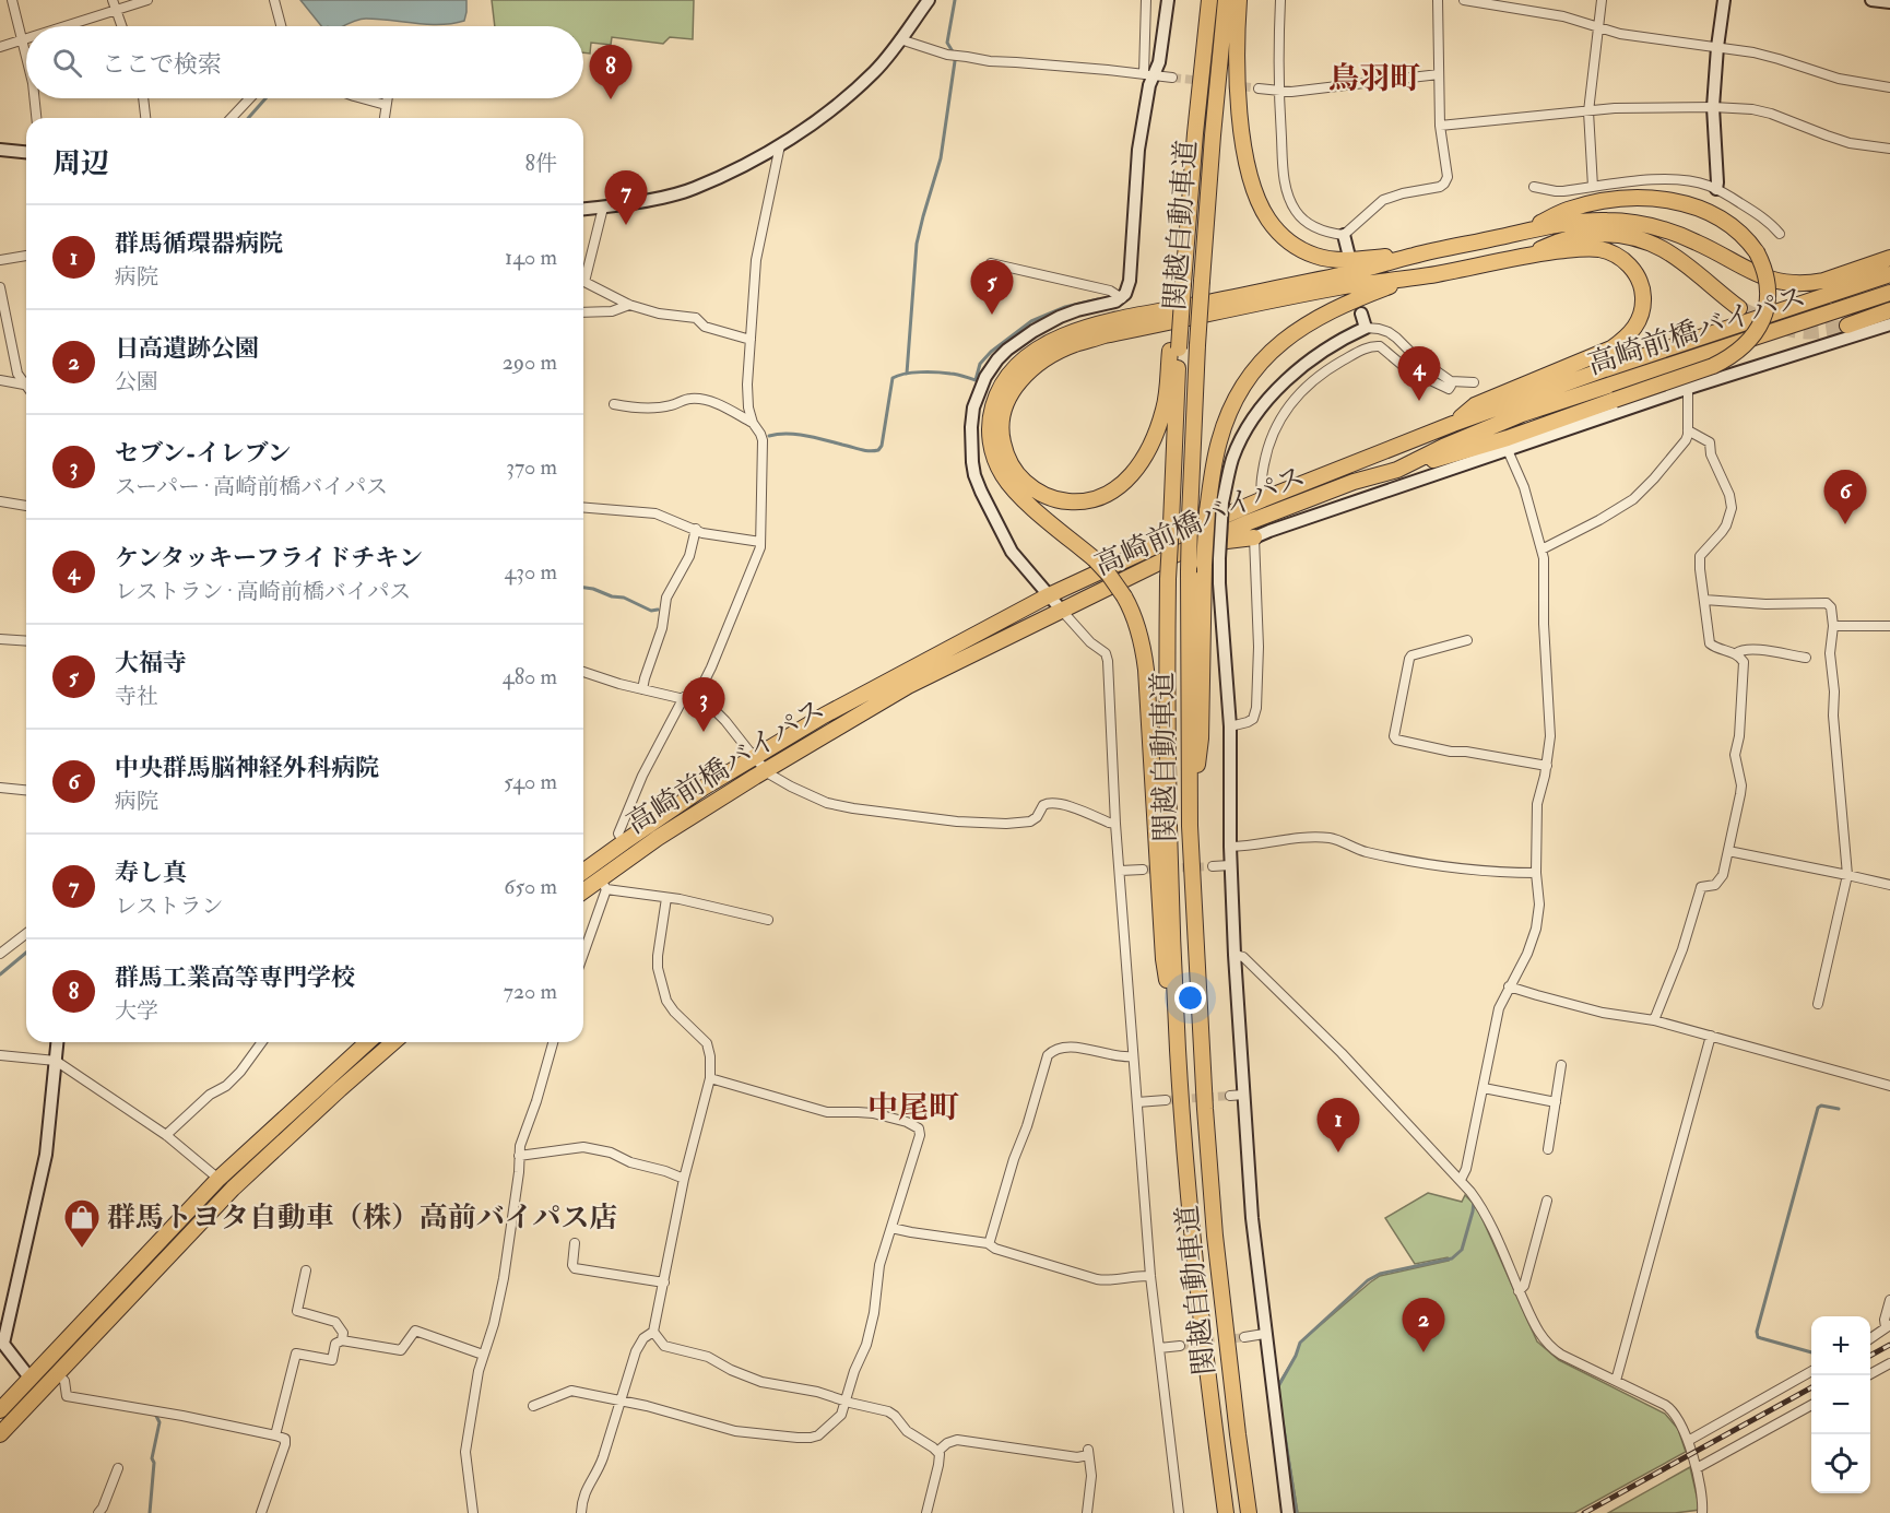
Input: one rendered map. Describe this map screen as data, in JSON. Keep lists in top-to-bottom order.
{
  "streets": {
    "highway": ["関越自動車道", "高崎前橋バイパス"]
  },
  "districts": ["鳥羽町", "中尾町"],
  "places": {
    "shop": ["群馬トヨタ自動車（株）高前バイパス店"]
  },
  "page": {
    "search": "ここで検索",
    "pins": [
      "8",
      "7",
      "5",
      "4",
      "6",
      "3",
      "1",
      "2"
    ],
    "heading": ["周辺", "8件"],
    "list": [
      {
        "mark": "1",
        "name": "群馬循環器病院",
        "note": "病院",
        "value": "140 m"
      },
      {
        "mark": "2",
        "name": "日高遺跡公園",
        "note": "公園",
        "value": "290 m"
      },
      {
        "mark": "3",
        "name": "セブン-イレブン",
        "note": "スーパー · 高崎前橋バイパス",
        "value": "370 m"
      },
      {
        "mark": "4",
        "name": "ケンタッキーフライドチキン",
        "note": "レストラン · 高崎前橋バイパス",
        "value": "430 m"
      },
      {
        "mark": "5",
        "name": "大福寺",
        "note": "寺社",
        "value": "480 m"
      },
      {
        "mark": "6",
        "name": "中央群馬脳神経外科病院",
        "note": "病院",
        "value": "540 m"
      },
      {
        "mark": "7",
        "name": "寿し真",
        "note": "レストラン",
        "value": "650 m"
      },
      {
        "mark": "8",
        "name": "群馬工業高等専門学校",
        "note": "大学",
        "value": "720 m"
      }
    ],
    "map_buttons": ["+", "−"]
  }
}
